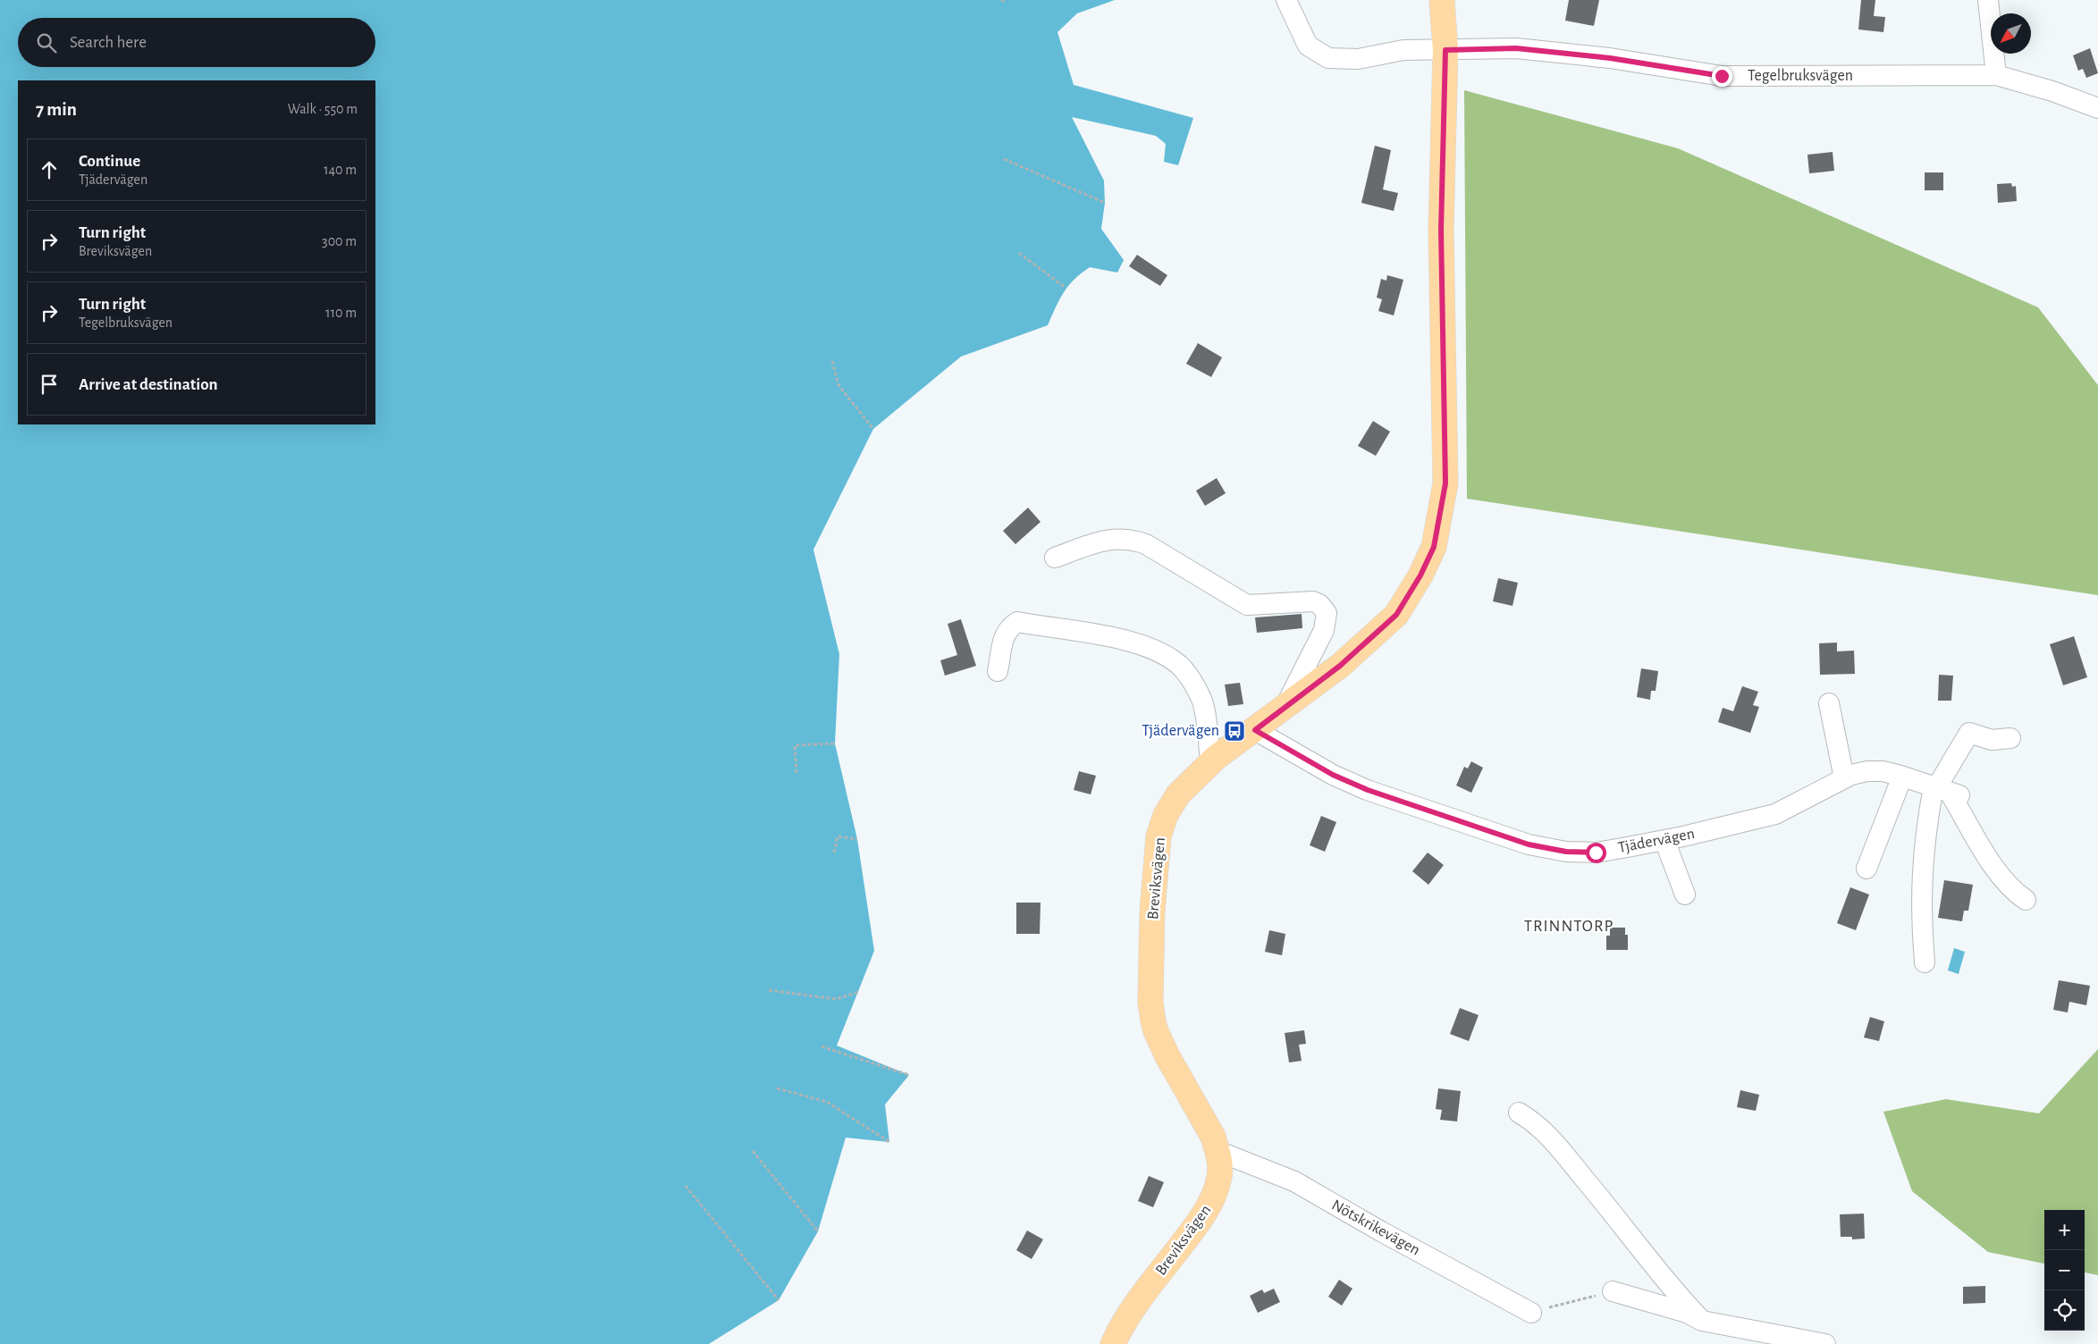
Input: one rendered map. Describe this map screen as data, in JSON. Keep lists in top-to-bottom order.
{
  "streets": {
    "main road": ["Breviksvägen"],
    "street": ["Tegelbruksvägen", "Tjädervägen", "Nötskrikevägen"]
  },
  "crossings": [
    ["Tegelbruksvägen", "Breviksvägen"],
    ["Tjädervägen", "Breviksvägen"],
    ["Breviksvägen", "Nötskrikevägen"]
  ],
  "districts": ["TRINNTORP"],
  "places": {
    "bus stop": ["Tjädervägen"]
  },
  "north": "bottom left",
  "page": {
    "search": "Search here",
    "heading": ["7 min", "Walk · 550 m"],
    "list": [
      ["Continue", "Tjädervägen", "140 m"],
      ["Turn right", "Breviksvägen", "300 m"],
      ["Turn right", "Tegelbruksvägen", "110 m"],
      "Arrive at destination"
    ],
    "map_buttons": ["+", "−"]
  }
}
